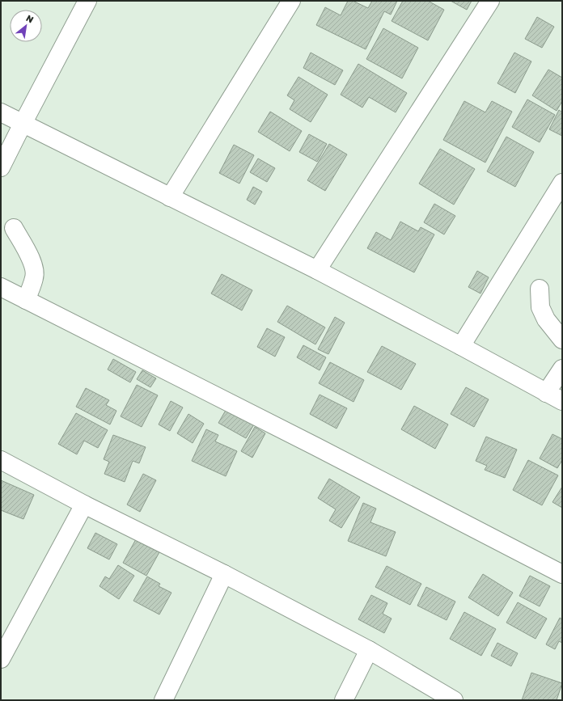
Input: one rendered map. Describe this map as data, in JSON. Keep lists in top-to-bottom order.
{
  "north": "top right"
}
